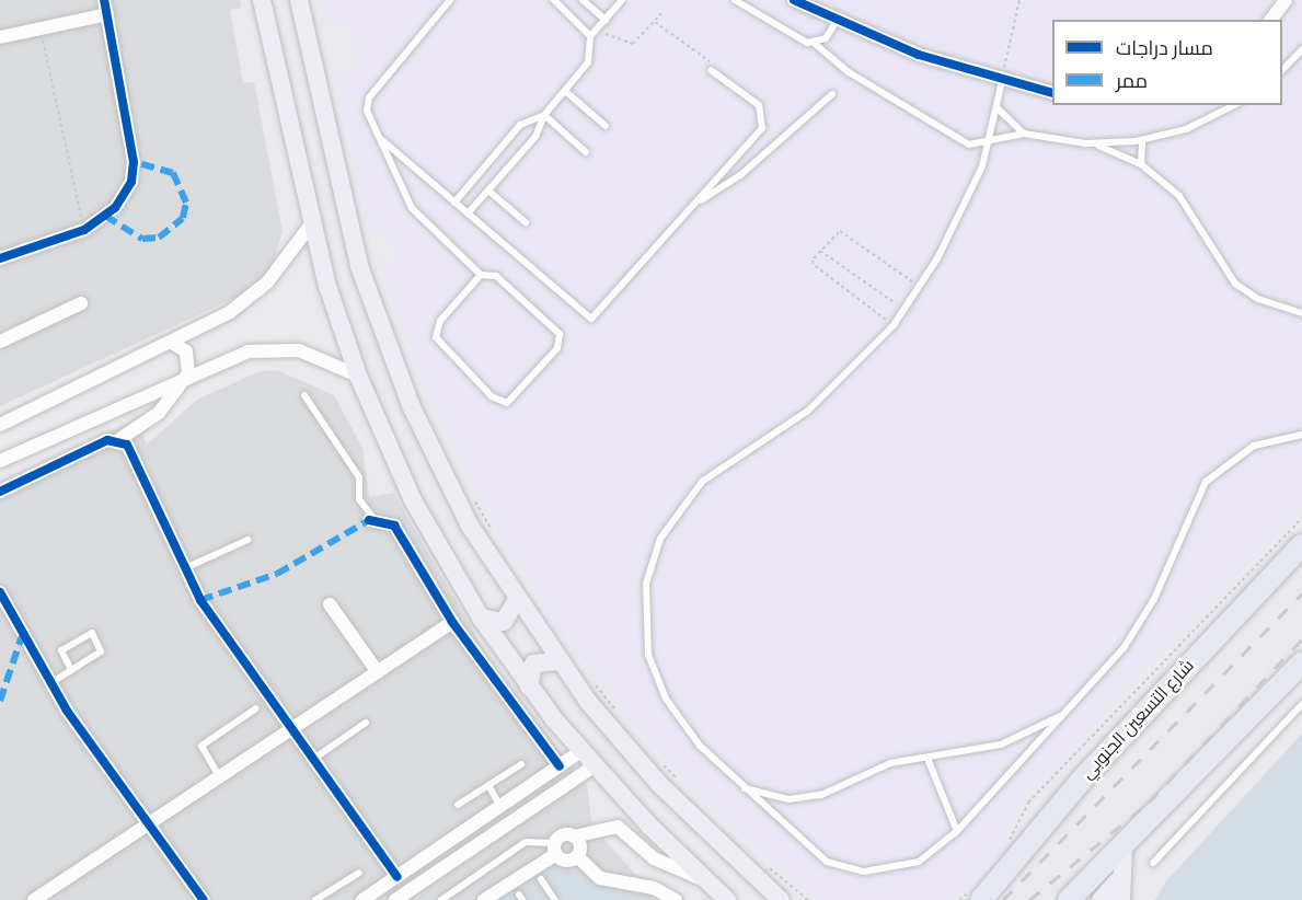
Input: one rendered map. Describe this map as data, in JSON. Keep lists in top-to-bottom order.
{
  "streets": {
    "main road": ["شارع التسعين الجنوبي"]
  },
  "legend": ["مسار دراجات", "ممر"]
}
